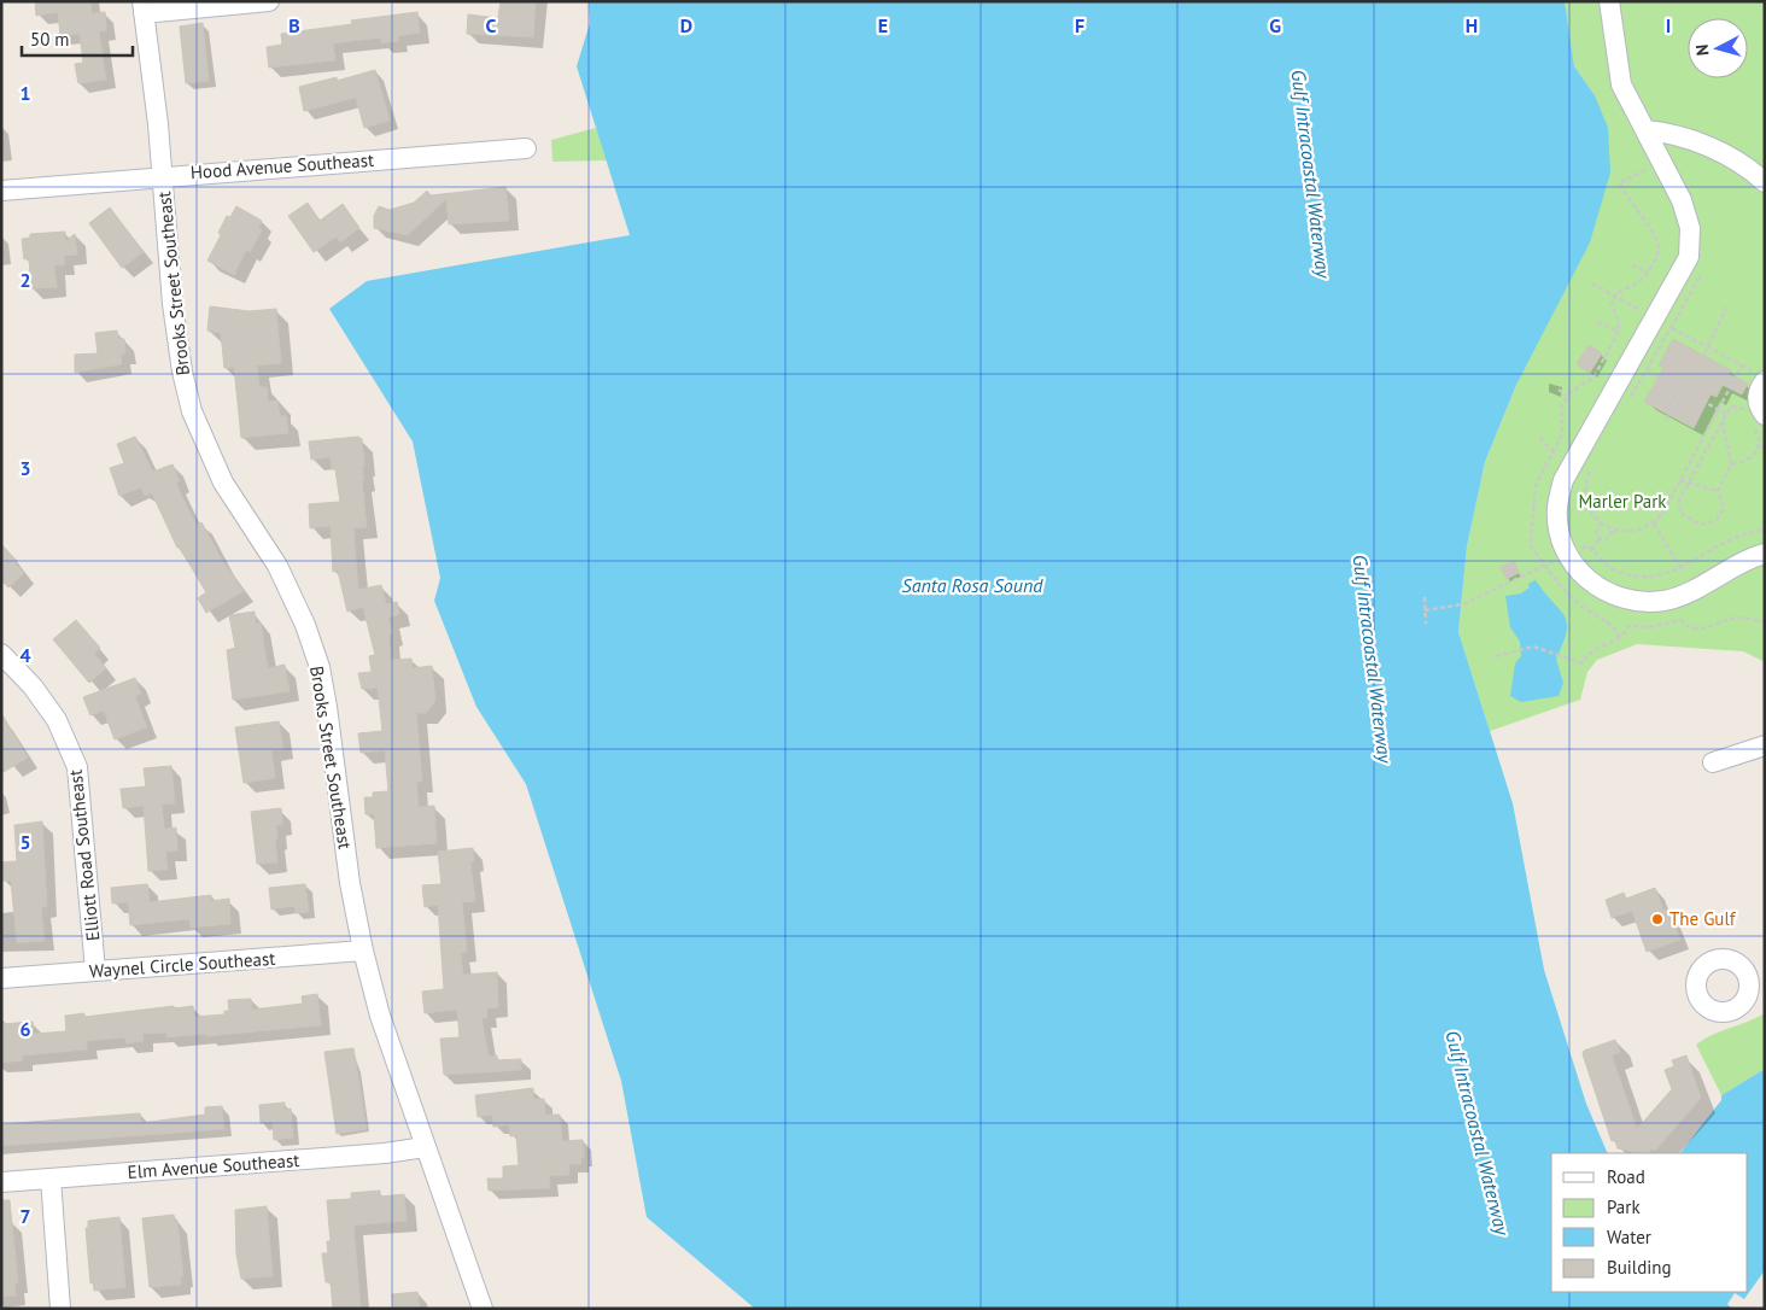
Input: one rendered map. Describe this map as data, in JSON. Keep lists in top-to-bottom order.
{
  "streets": {
    "street": [
      "Hood Avenue Southeast",
      "Brooks Street Southeast",
      "Elliott Road Southeast",
      "Waynel Circle Southeast",
      "Elm Avenue Southeast"
    ]
  },
  "crossings": [
    ["Hood Avenue Southeast", "Brooks Street Southeast"],
    ["Brooks Street Southeast", "Waynel Circle Southeast"],
    ["Brooks Street Southeast", "Elm Avenue Southeast"],
    ["Elliott Road Southeast", "Waynel Circle Southeast"]
  ],
  "water": ["Gulf Intracoastal Waterway", "Santa Rosa Sound"],
  "parks": ["Marler Park"],
  "places": ["The Gulf"],
  "legend": [
    "Road",
    "Park",
    "Water",
    "Building"
  ],
  "scale_bar": "50 m",
  "north": "left",
  "grid": {
    "columns": [
      "B",
      "C",
      "D",
      "E",
      "F",
      "G",
      "H",
      "I"
    ],
    "rows": [
      "1",
      "2",
      "3",
      "4",
      "5",
      "6",
      "7"
    ]
  }
}
